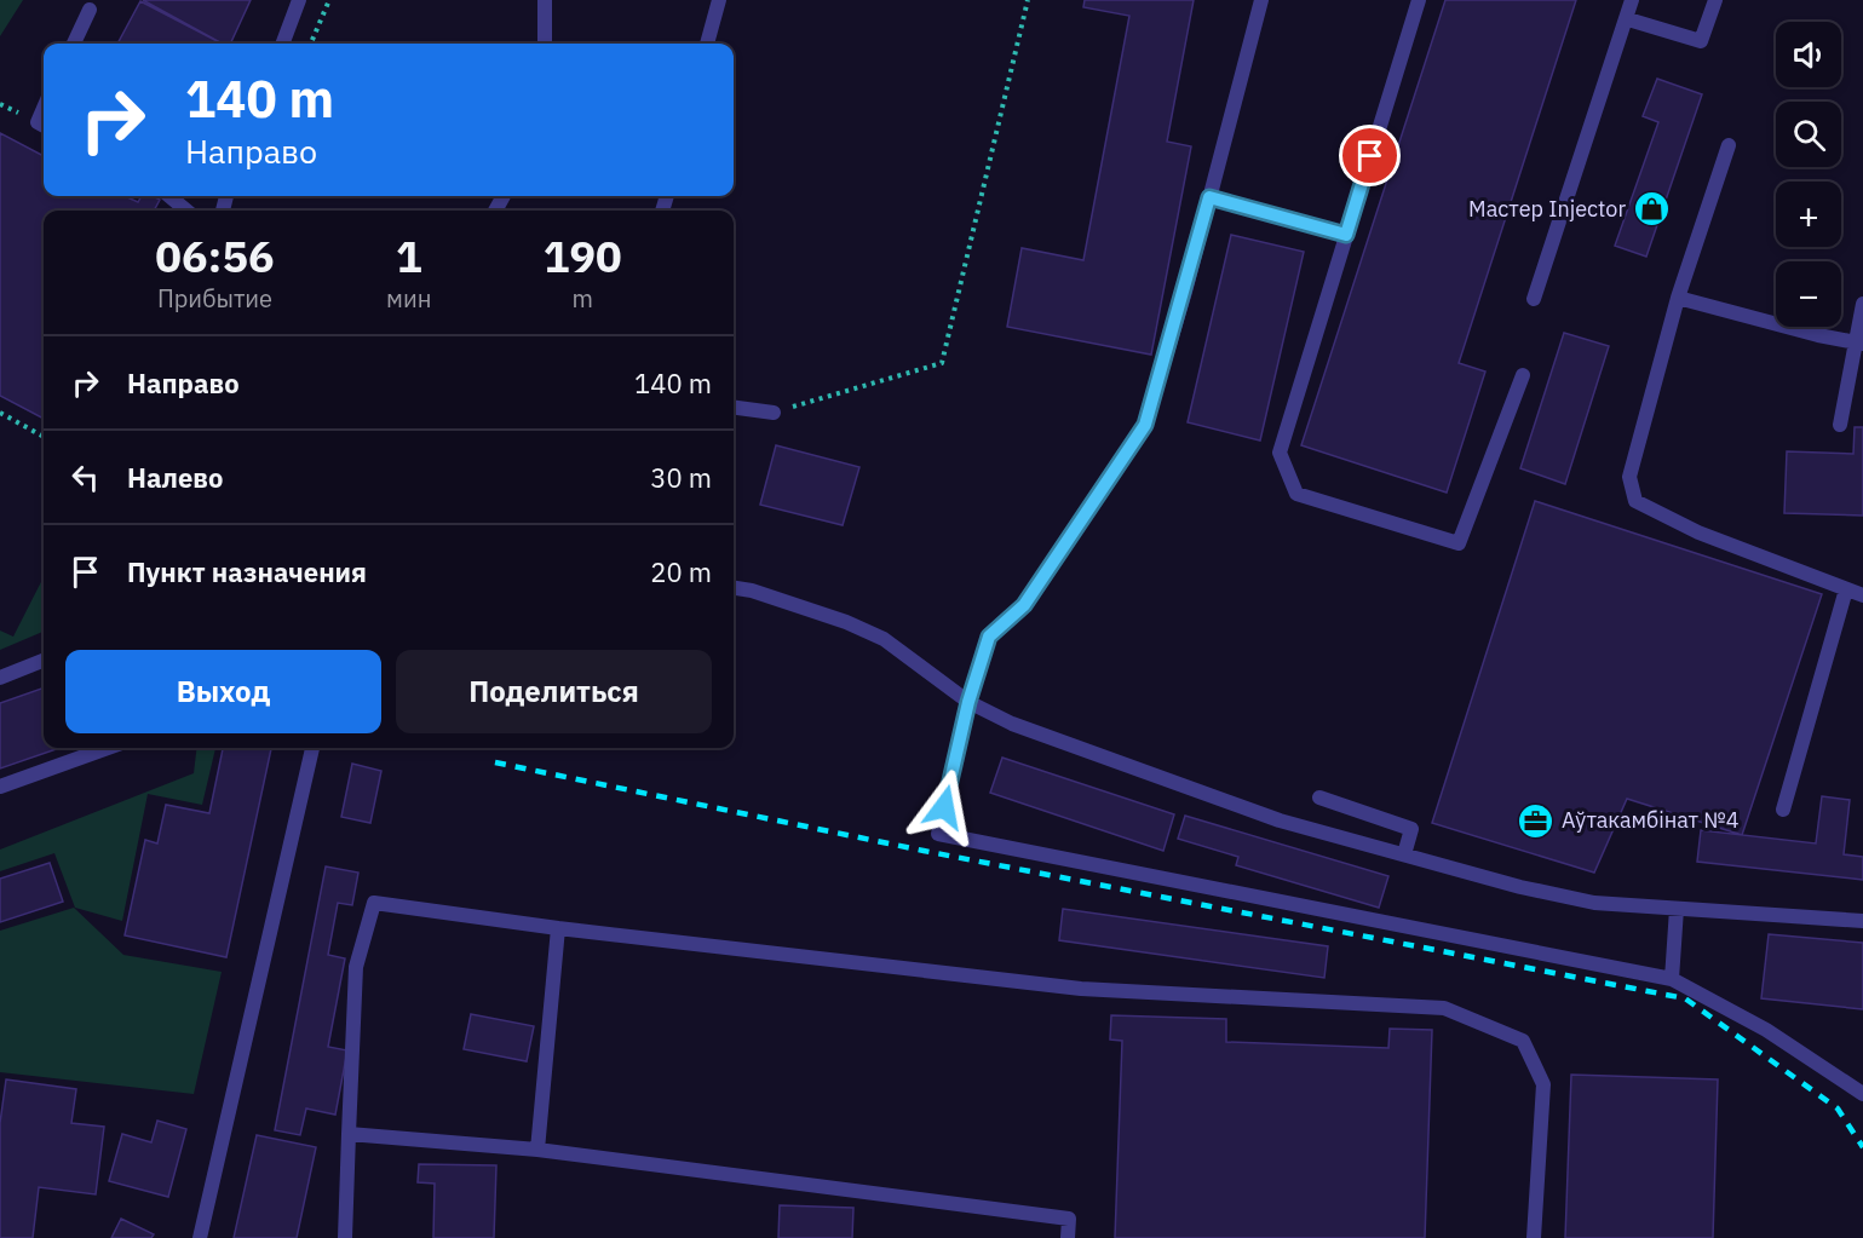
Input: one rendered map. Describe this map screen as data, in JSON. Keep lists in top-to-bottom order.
{
  "places": {
    "shop": ["Мастер Injector"],
    "office": ["Аўтакамбінат №4"]
  },
  "page": {
    "map_buttons": ["+", "−"],
    "turn": ["140 m", "Направо"],
    "eta": [
      "06:56",
      "Прибытие",
      "1",
      "мин",
      "190",
      "m"
    ],
    "list": [
      {
        "name": "Направо",
        "value": "140 m"
      },
      {
        "name": "Налево",
        "value": "30 m"
      },
      {
        "name": "Пункт назначения",
        "value": "20 m"
      }
    ],
    "buttons": ["Выход", "Поделиться"]
  }
}
